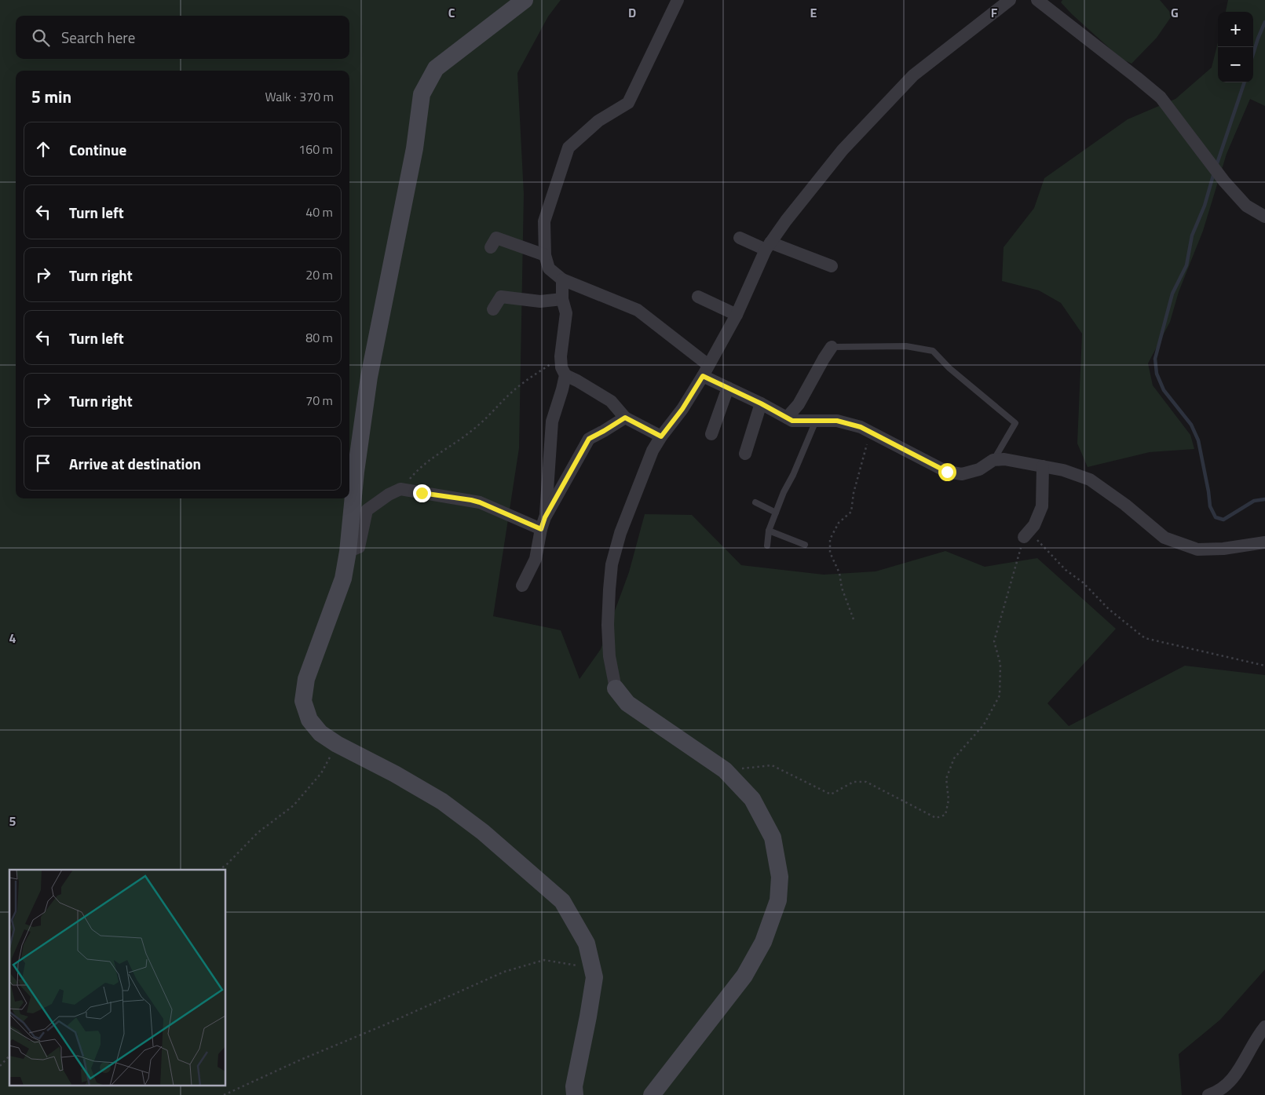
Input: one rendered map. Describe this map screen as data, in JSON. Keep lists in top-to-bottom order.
{
  "page": {
    "map_buttons": ["+", "−"],
    "search": "Search here",
    "heading": ["5 min", "Walk · 370 m"],
    "list": [
      ["Continue", "160 m"],
      ["Turn left", "40 m"],
      ["Turn right", "20 m"],
      ["Turn left", "80 m"],
      ["Turn right", "70 m"],
      "Arrive at destination"
    ]
  },
  "grid": {
    "columns": [
      "C",
      "D",
      "E",
      "F",
      "G"
    ],
    "rows": ["4", "5"]
  }
}
